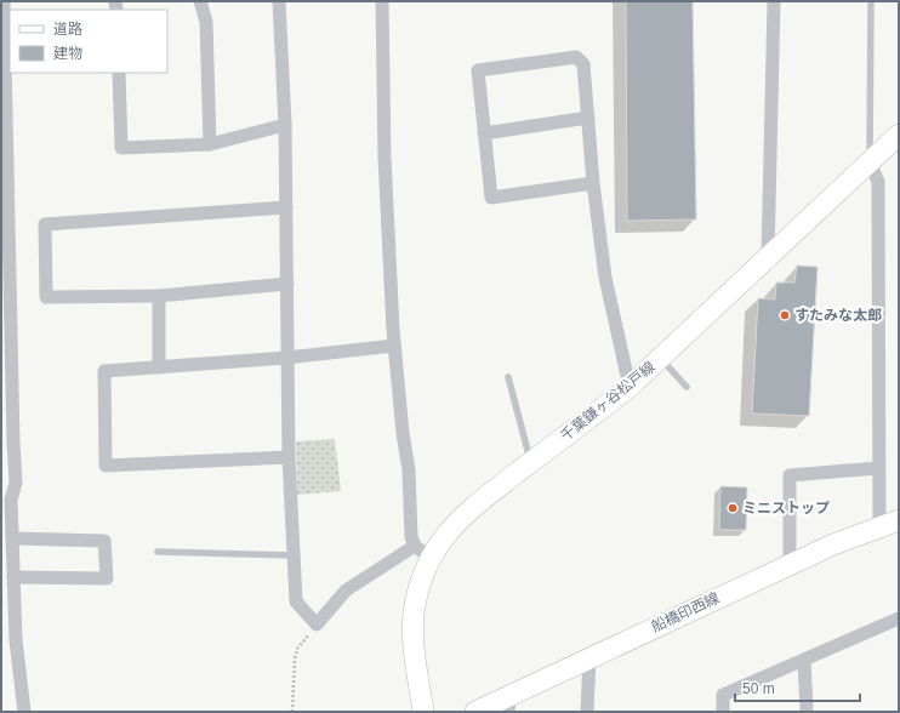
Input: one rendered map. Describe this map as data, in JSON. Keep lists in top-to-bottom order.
{
  "streets": {
    "main road": ["千葉鎌ヶ谷松戸線", "船橋印西線"]
  },
  "places": ["すたみな太郎", "ミニストップ"],
  "legend": ["道路", "建物"],
  "scale_bar": "50 m"
}
